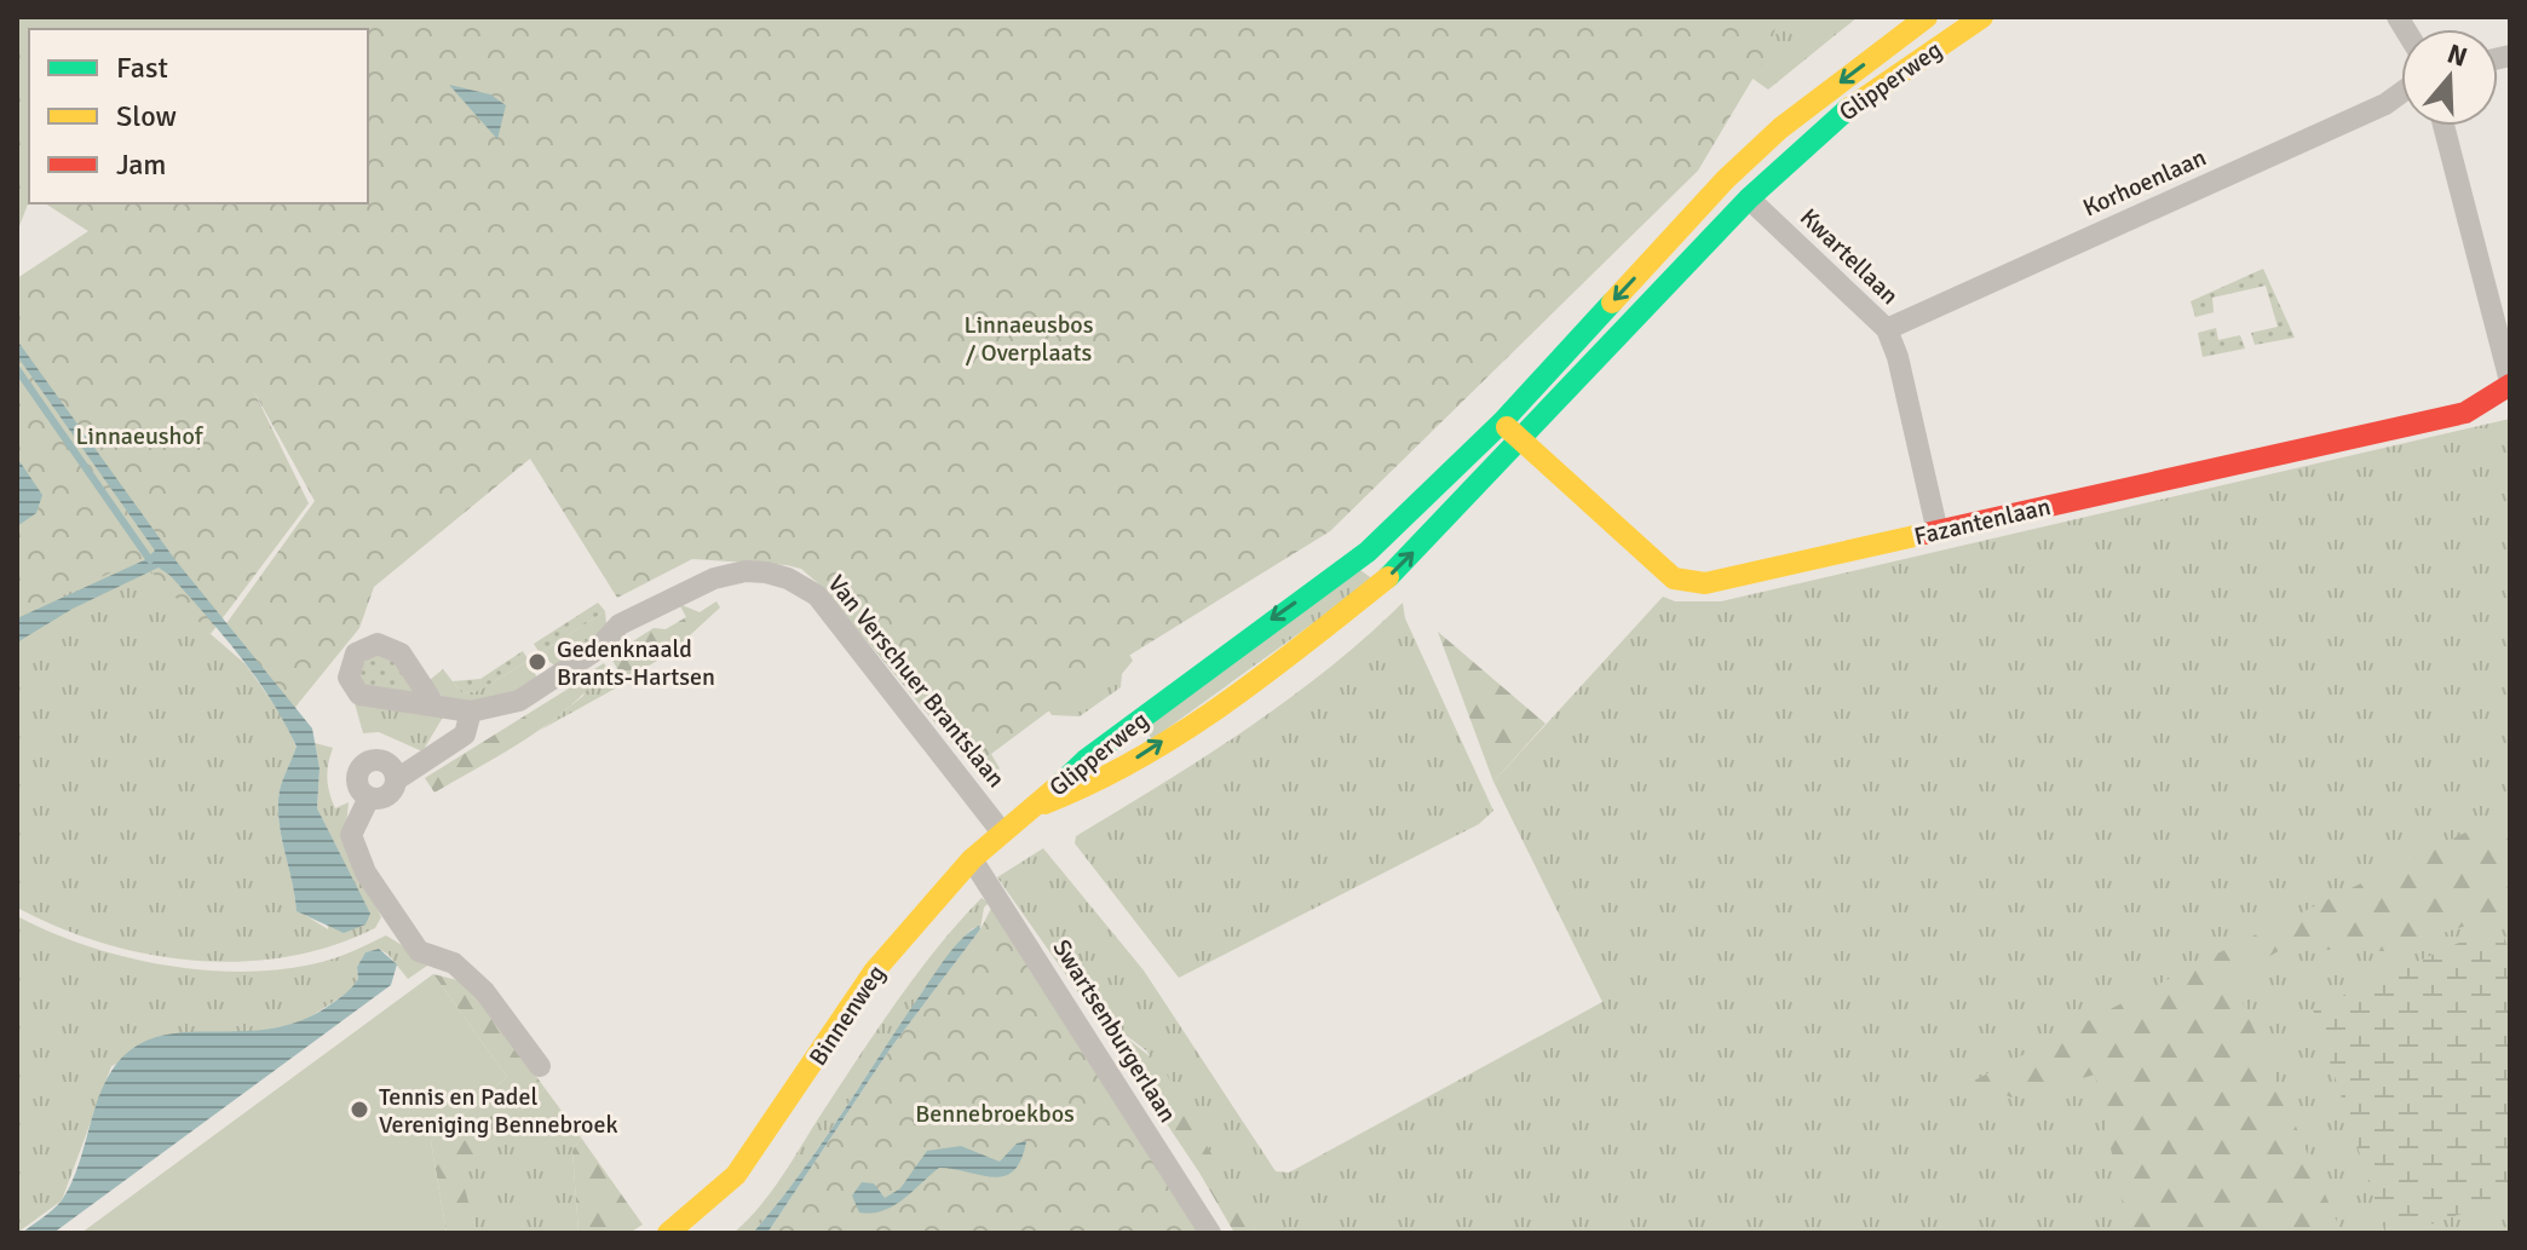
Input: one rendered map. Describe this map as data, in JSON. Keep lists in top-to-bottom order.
{
  "streets": {
    "street": [
      "Glipperweg",
      "Korhoenlaan",
      "Kwartellaan",
      "Fazantenlaan",
      "Van Verschuer Brantslaan",
      "Binnenweg",
      "Swartsenburgerlaan"
    ]
  },
  "crossings": [
    ["Glipperweg", "Kwartellaan"],
    ["Glipperweg", "Fazantenlaan"],
    ["Glipperweg", "Binnenweg"],
    ["Korhoenlaan", "Kwartellaan"],
    ["Kwartellaan", "Fazantenlaan"],
    ["Van Verschuer Brantslaan", "Binnenweg"],
    ["Binnenweg", "Swartsenburgerlaan"]
  ],
  "parks": ["Linnaeusbos / Overplaats", "Linnaeushof", "Bennebroekbos"],
  "places": ["Gedenknaald Brants-Hartsen", "Tennis en Padel Vereniging Bennebroek"],
  "legend": ["Fast", "Slow", "Jam"],
  "north": "top"
}
